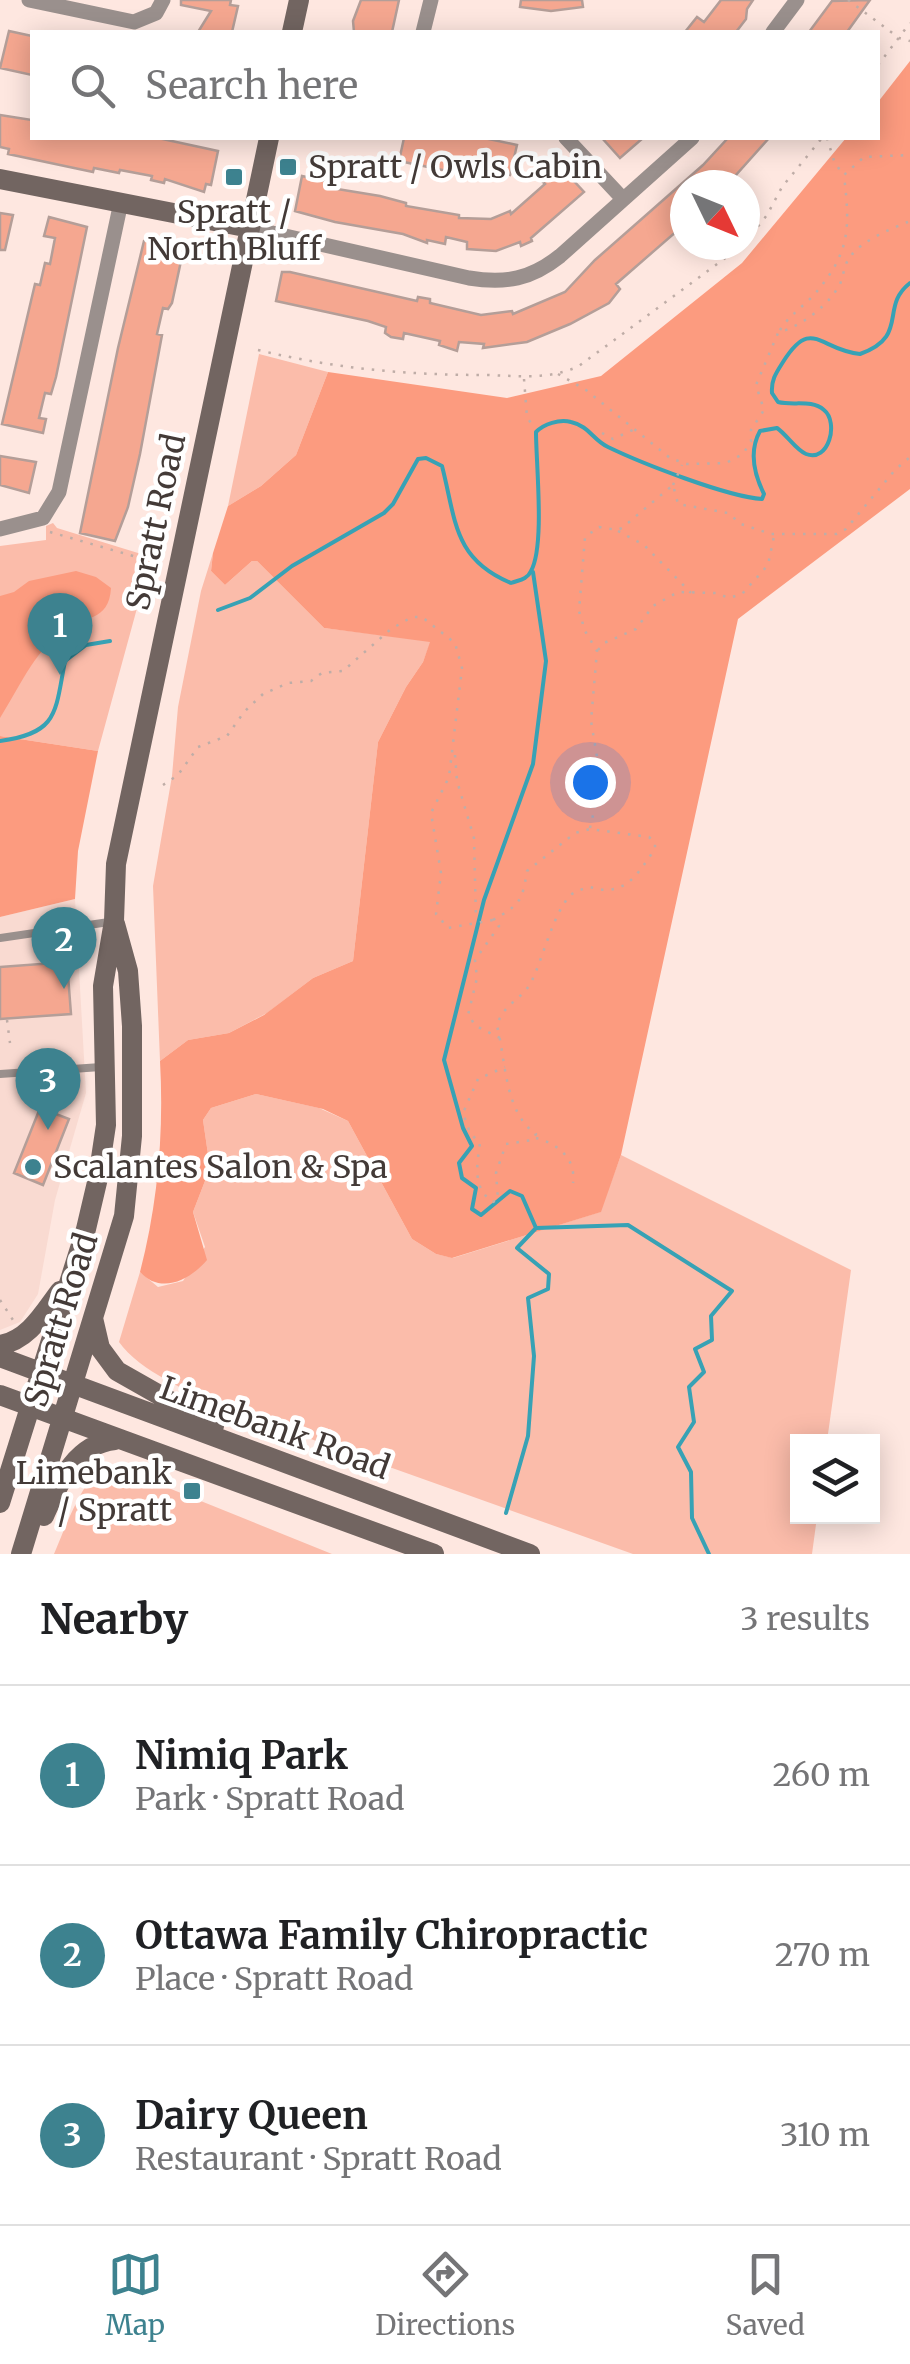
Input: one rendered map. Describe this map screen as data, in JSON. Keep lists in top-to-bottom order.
{
  "streets": {
    "street": ["Spratt Road", "Limebank Road"]
  },
  "crossings": [
    ["Spratt Road", "Limebank Road"]
  ],
  "places": {
    "transit": ["Spratt / Owls Cabin", "Spratt / North Bluff", "Limebank / Spratt"],
    "other": ["Scalantes Salon & Spa"]
  },
  "north": "bottom right",
  "page": {
    "search": "Search here",
    "pins": ["1", "2", "3"],
    "heading": ["Nearby", "3 results"],
    "list": [
      {
        "mark": "1",
        "name": "Nimiq Park",
        "note": "Park · Spratt Road",
        "value": "260 m"
      },
      {
        "mark": "2",
        "name": "Ottawa Family Chiropractic",
        "note": "Place · Spratt Road",
        "value": "270 m"
      },
      {
        "mark": "3",
        "name": "Dairy Queen",
        "note": "Restaurant · Spratt Road",
        "value": "310 m"
      }
    ],
    "nav": ["Map", "Directions", "Saved"]
  }
}
